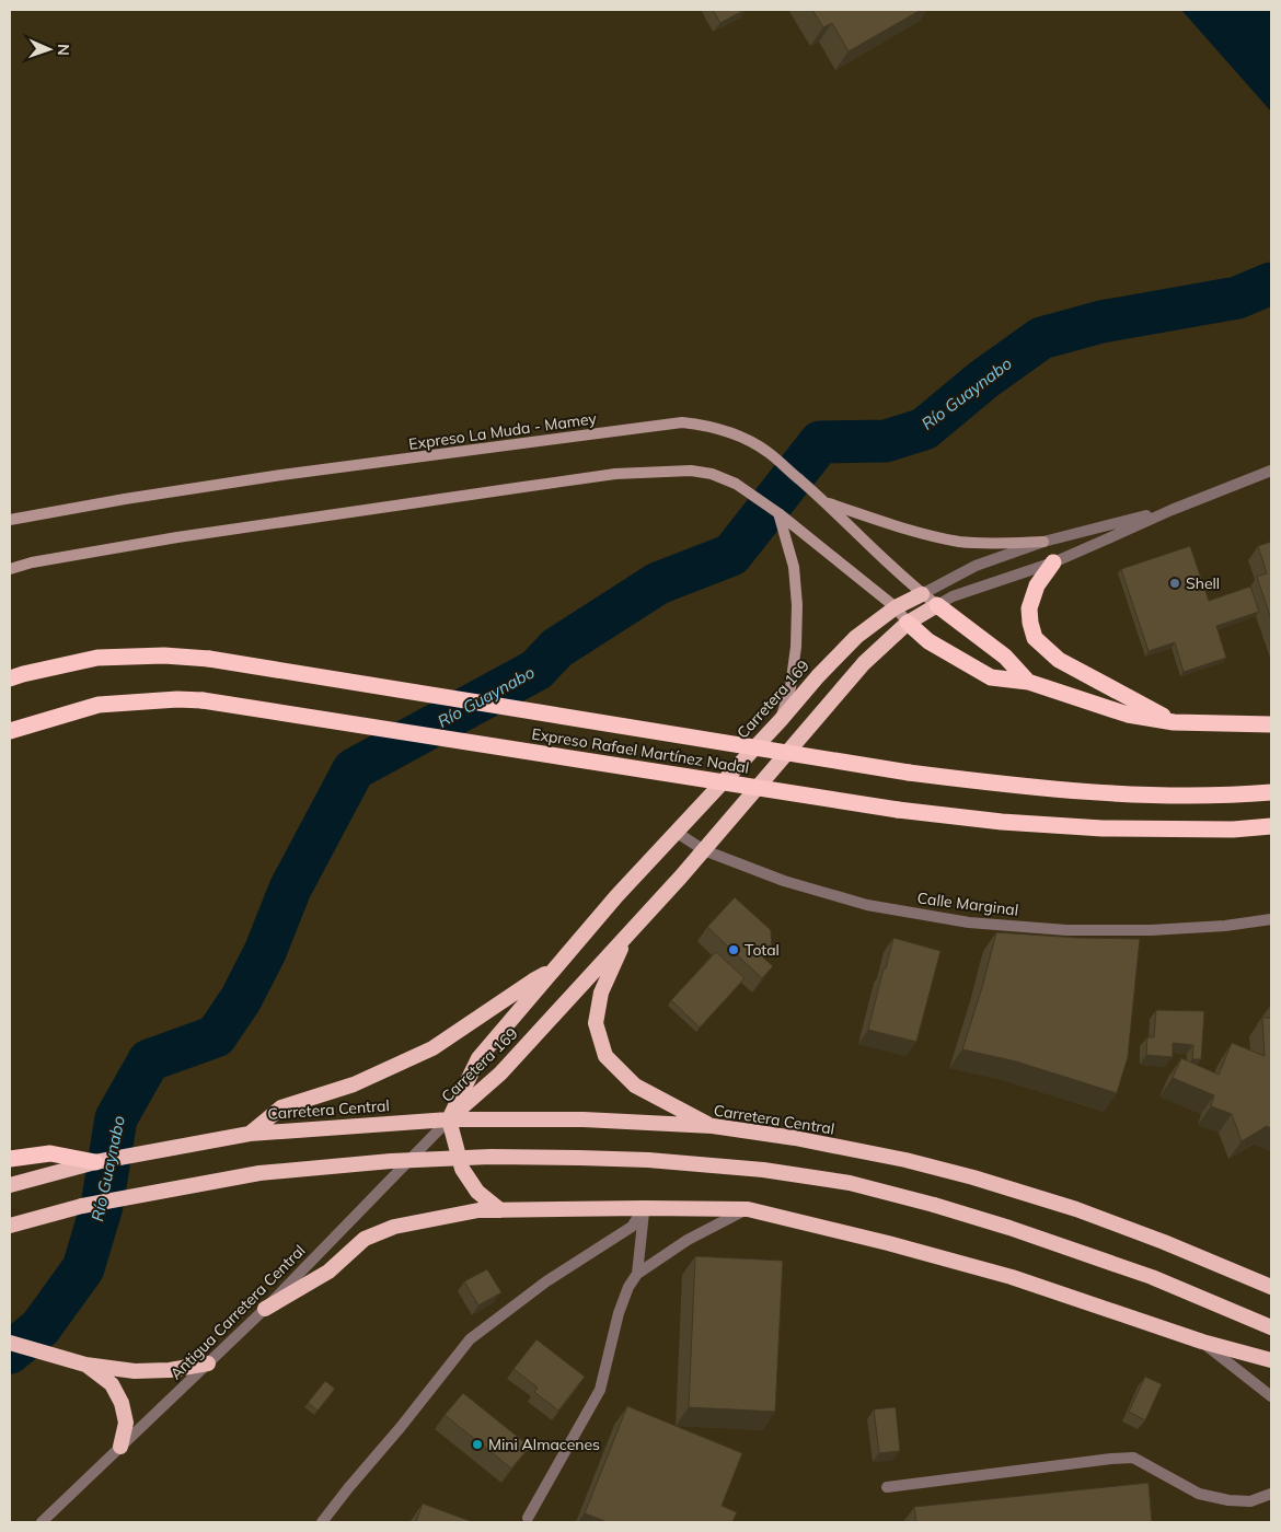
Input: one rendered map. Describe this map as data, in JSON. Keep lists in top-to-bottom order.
{
  "streets": {
    "highway": ["Carretera 169", "Expreso Rafael Martínez Nadal", "Carretera Central"],
    "main road": ["Expreso La Muda - Mamey"],
    "street": ["Calle Marginal", "Antigua Carretera Central"]
  },
  "crossings": [
    ["Expreso La Muda - Mamey", "Carretera 169"],
    ["Carretera 169", "Calle Marginal"],
    ["Carretera 169", "Carretera Central"],
    ["Carretera 169", "Antigua Carretera Central"],
    ["Carretera Central", "Antigua Carretera Central"]
  ],
  "water": ["Río Guaynabo"],
  "places": ["Shell", "Total", "Mini Almacenes"],
  "north": "right"
}
